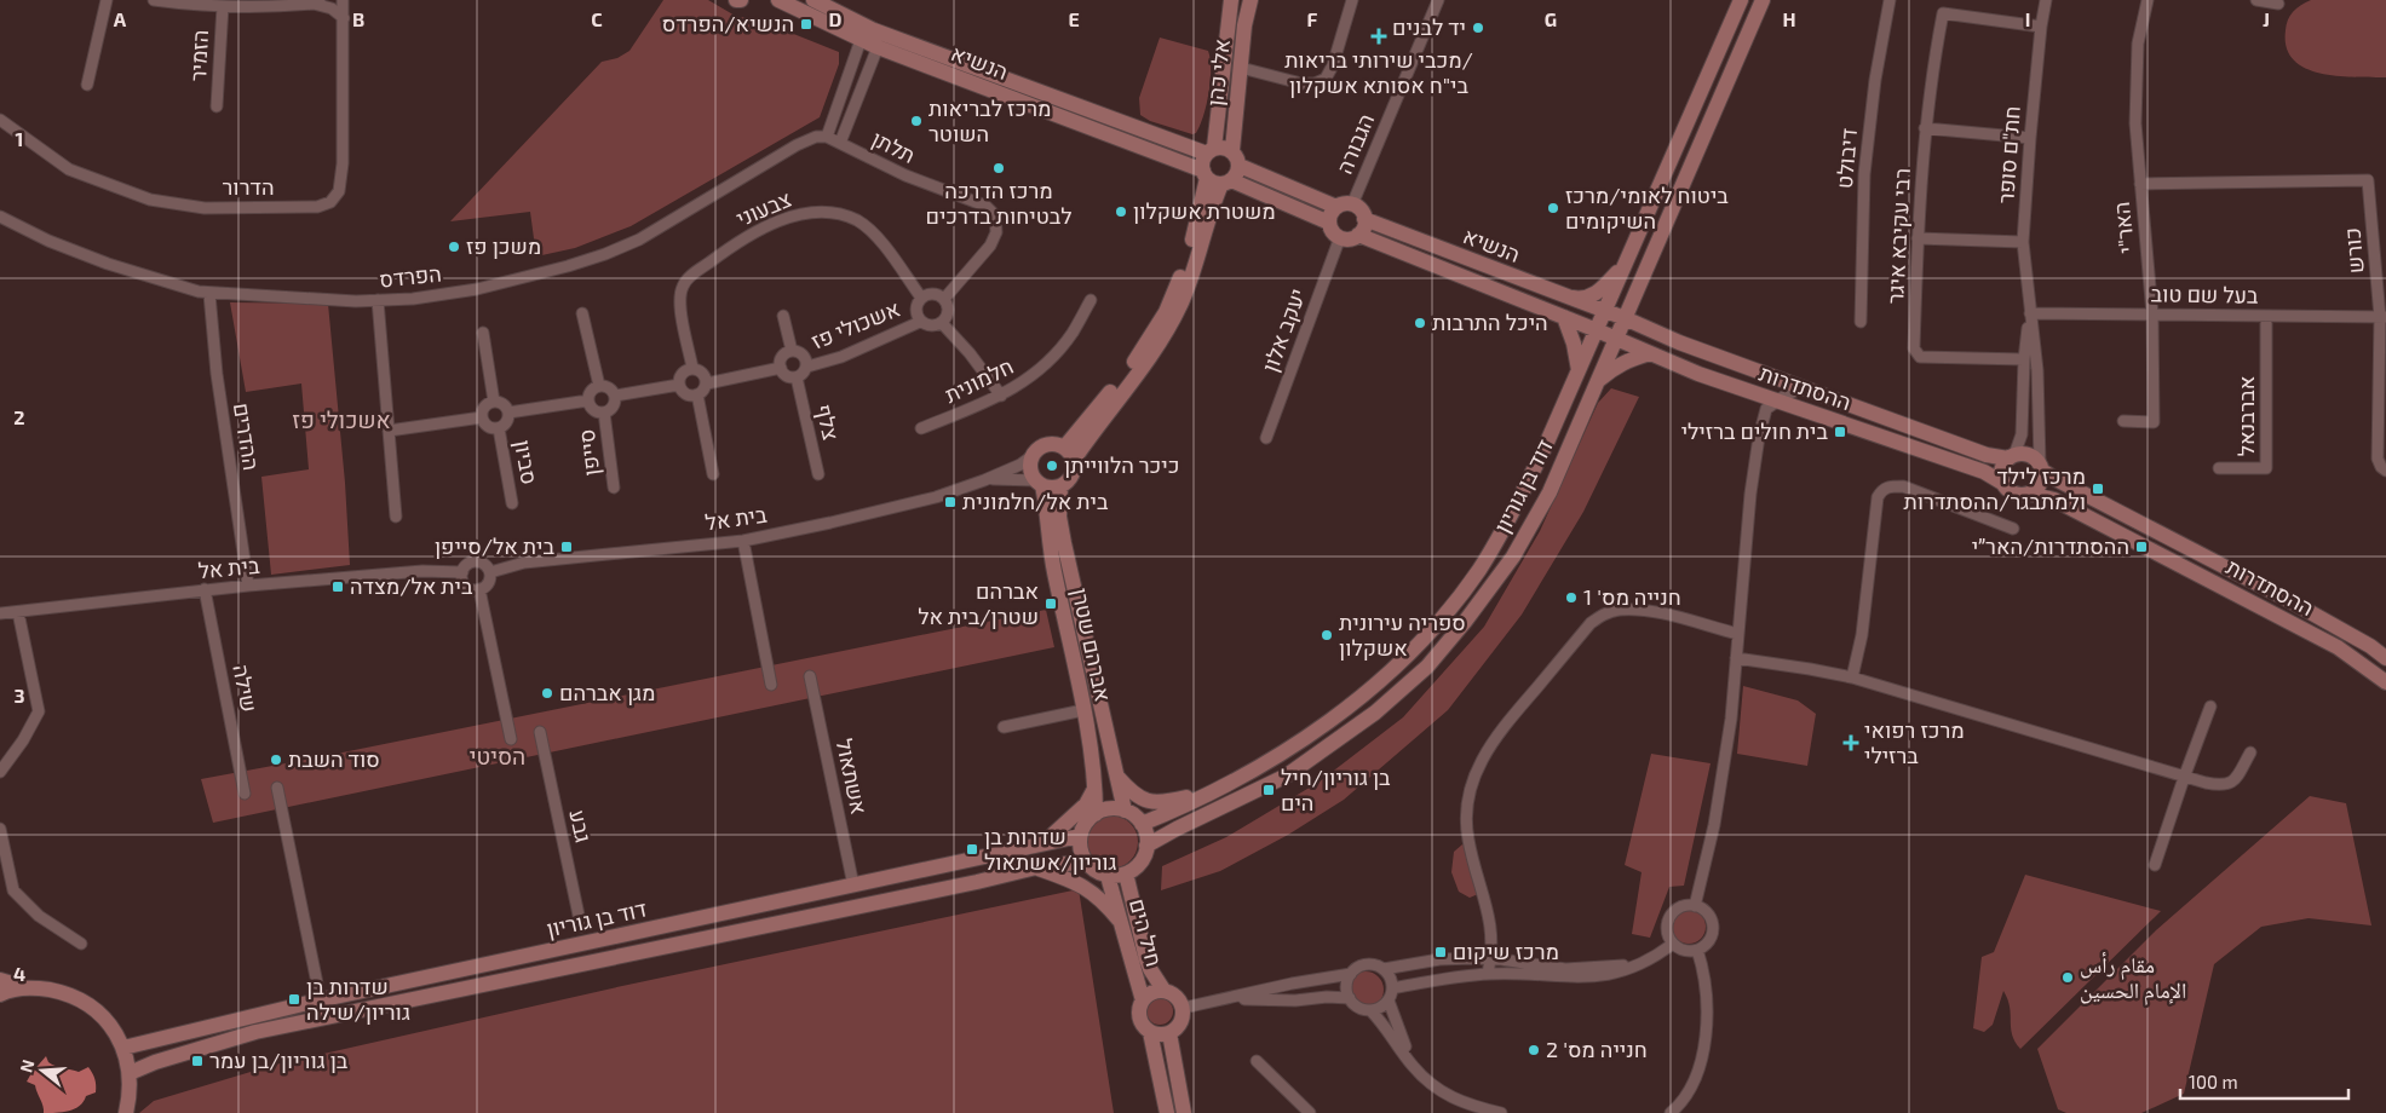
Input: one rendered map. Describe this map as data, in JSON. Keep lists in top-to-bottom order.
{
  "streets": {
    "main road": [
      "הנשיא",
      "אלי כהן",
      "ההסתדרות",
      "דוד בן גוריון",
      "אברהם שטרן",
      "חיל הים"
    ],
    "street": [
      "הזמיר",
      "הגבורה",
      "תלתן",
      "חת\"ם סופר",
      "דיבולט",
      "הדרור",
      "צבעוני",
      "האר\"י",
      "רבי עקיבא איגר",
      "כורש",
      "הפרדס",
      "בעל שם טוב",
      "אשכולי פז",
      "יעקב אלון",
      "חלמונית",
      "אברבנאל",
      "צלף",
      "ההדרים",
      "סייפן",
      "סביון",
      "בית אל",
      "שילה",
      "אשתאול",
      "גבע"
    ]
  },
  "crossings": [
    ["הנשיא", "אלי כהן"],
    ["הנשיא", "הגבורה"],
    ["הנשיא", "יעקב אלון"],
    ["הנשיא", "ההסתדרות"],
    ["הנשיא", "דוד בן גוריון"],
    ["הגבורה", "יעקב אלון"],
    ["תלתן", "צבעוני"],
    ["תלתן", "אשכולי פז"],
    ["חת\"ם סופר", "רבי עקיבא איגר"],
    ["חת\"ם סופר", "בעל שם טוב"],
    ["חת\"ם סופר", "ההסתדרות"],
    ["צבעוני", "אשכולי פז"],
    ["האר\"י", "כורש"],
    ["האר\"י", "בעל שם טוב"],
    ["כורש", "בעל שם טוב"],
    ["הפרדס", "ההדרים"],
    ["בעל שם טוב", "אברבנאל"],
    ["אשכולי פז", "צלף"],
    ["ההסתדרות", "דוד בן גוריון"],
    ["ההדרים", "בית אל"],
    ["דוד בן גוריון", "אברהם שטרן"],
    ["דוד בן גוריון", "אשתאול"],
    ["דוד בן גוריון", "חיל הים"],
    ["בית אל", "אברהם שטרן"],
    ["בית אל", "שילה"],
    ["אברהם שטרן", "חיל הים"]
  ],
  "districts": ["אשכולי פז", "הסיטי"],
  "places": {
    "transit": [
      "הנשיא/הפרדס",
      "בית חולים ברזילי",
      "מרכז לילד ולמתבגר/ההסתדרות",
      "בית אל/חלמונית",
      "בית אל/סייפן",
      "ההסתדרות/האר״י",
      "בית אל/מצדה",
      "אברהם שטרן/בית אל",
      "בן גוריון/חיל הים",
      "שדרות בן גוריון/אשתאול",
      "מרכז שיקום",
      "שדרות בן גוריון/שילה",
      "בן גוריון/בן עמר"
    ],
    "other": [
      "יד לבנים",
      "מרכז לבריאות השוטר",
      "מרכז הדרכה לבטיחות בדרכים",
      "ביטוח לאומי/מרכז השיקומים",
      "משטרת אשקלון",
      "משכן פז",
      "היכל התרבות",
      "כיכר הלווייתן",
      "חנייה מס' 1",
      "ספריה עירונית אשקלון",
      "מגן אברהם",
      "סוד השבת",
      "مقام رأس الإمام الحسين",
      "חנייה מס' 2"
    ],
    "health": ["מכבי שירותי בריאות/ בי\"ח אסותא אשקלון", "מרכז רפואי ברזילי"]
  },
  "scale_bar": "100 m",
  "north": "left",
  "grid": {
    "columns": [
      "A",
      "B",
      "C",
      "D",
      "E",
      "F",
      "G",
      "H",
      "I",
      "J"
    ],
    "rows": [
      "1",
      "2",
      "3",
      "4"
    ]
  }
}
